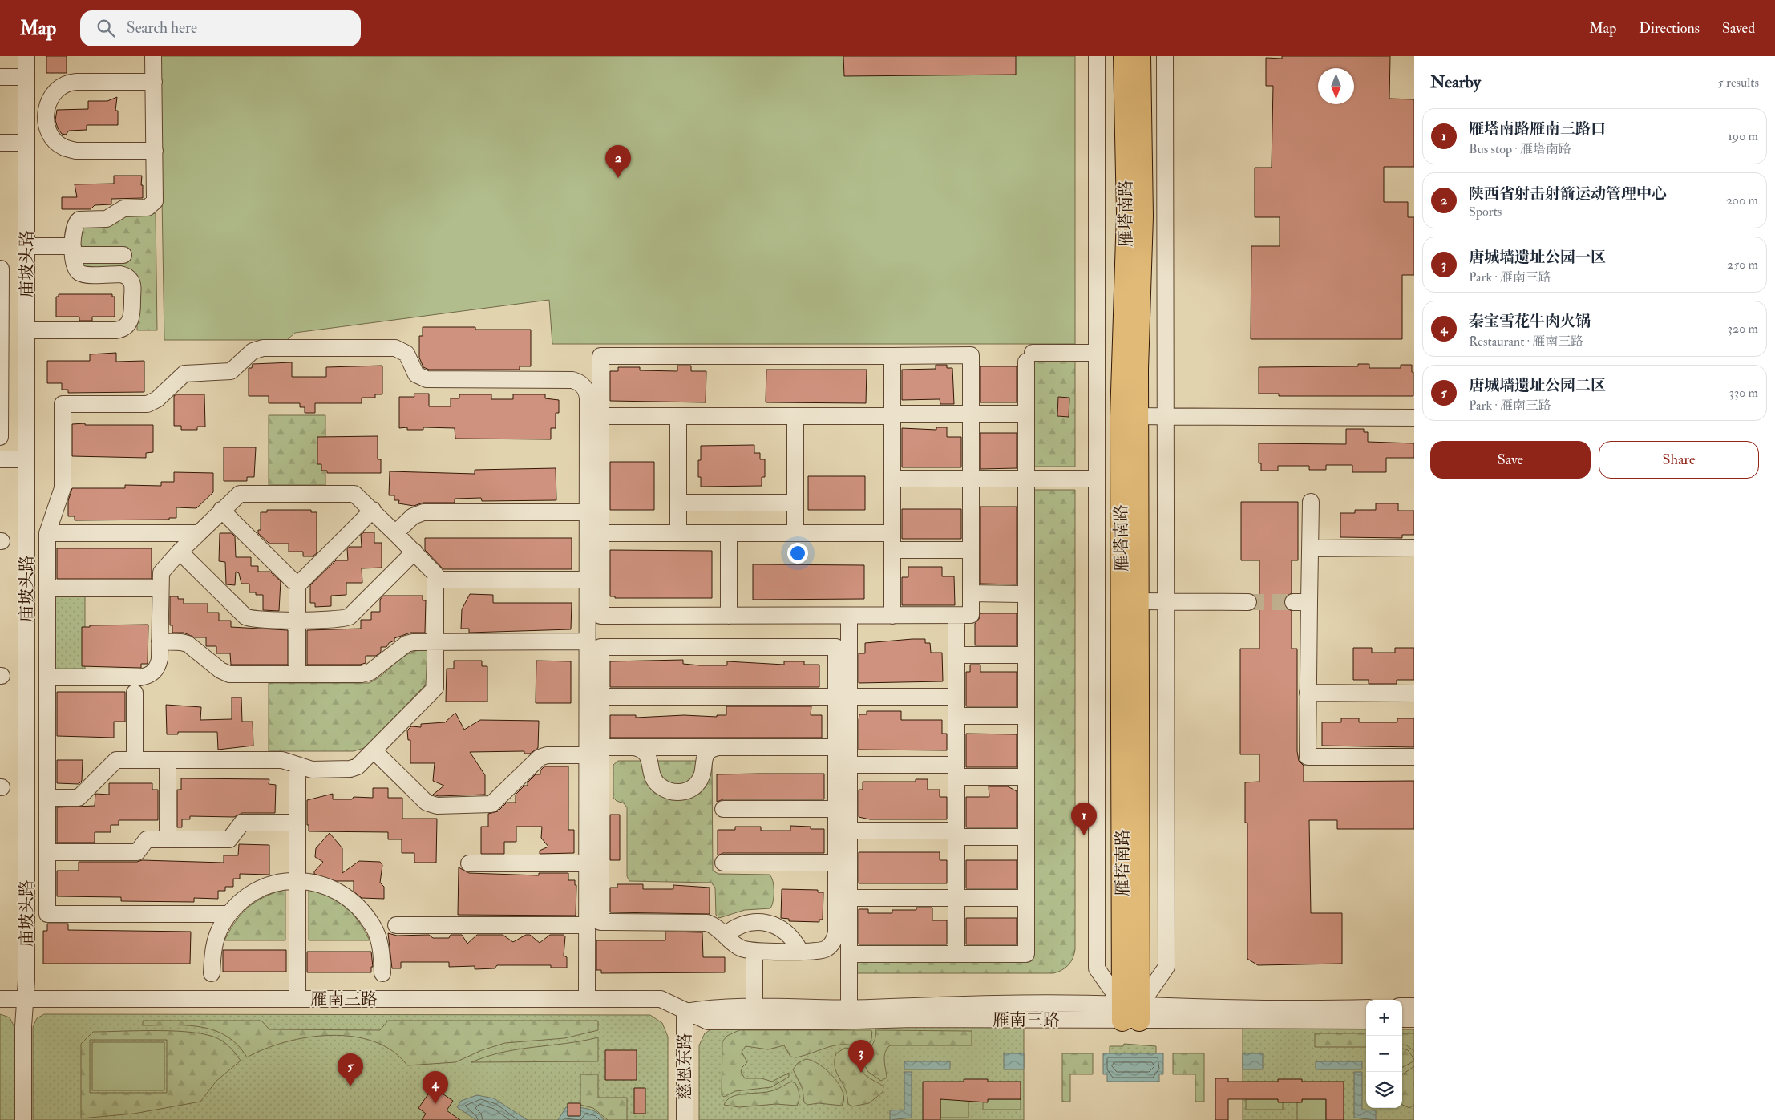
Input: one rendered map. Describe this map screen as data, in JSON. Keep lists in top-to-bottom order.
{
  "streets": {
    "main road": ["雁塔南路"],
    "street": ["庙坡头路", "雁南三路", "慈恩东路"]
  },
  "crossings": [
    ["雁塔南路", "雁南三路"],
    ["庙坡头路", "雁南三路"],
    ["雁南三路", "慈恩东路"]
  ],
  "north": "bottom",
  "page": {
    "header": "Map",
    "search": "Search here",
    "nav": ["Map", "Directions", "Saved"],
    "heading": ["Nearby", "5 results"],
    "list": [
      {
        "mark": "1",
        "name": "雁塔南路雁南三路口",
        "note": "Bus stop · 雁塔南路",
        "value": "190 m"
      },
      {
        "mark": "2",
        "name": "陕西省射击射箭运动管理中心",
        "note": "Sports",
        "value": "200 m"
      },
      {
        "mark": "3",
        "name": "唐城墙遗址公园一区",
        "note": "Park · 雁南三路",
        "value": "250 m"
      },
      {
        "mark": "4",
        "name": "秦宝雪花牛肉火锅",
        "note": "Restaurant · 雁南三路",
        "value": "320 m"
      },
      {
        "mark": "5",
        "name": "唐城墙遗址公园二区",
        "note": "Park · 雁南三路",
        "value": "330 m"
      }
    ],
    "pins": [
      "2",
      "1",
      "3",
      "5",
      "4"
    ],
    "buttons": ["Save", "Share"],
    "map_buttons": ["+", "−"]
  }
}
